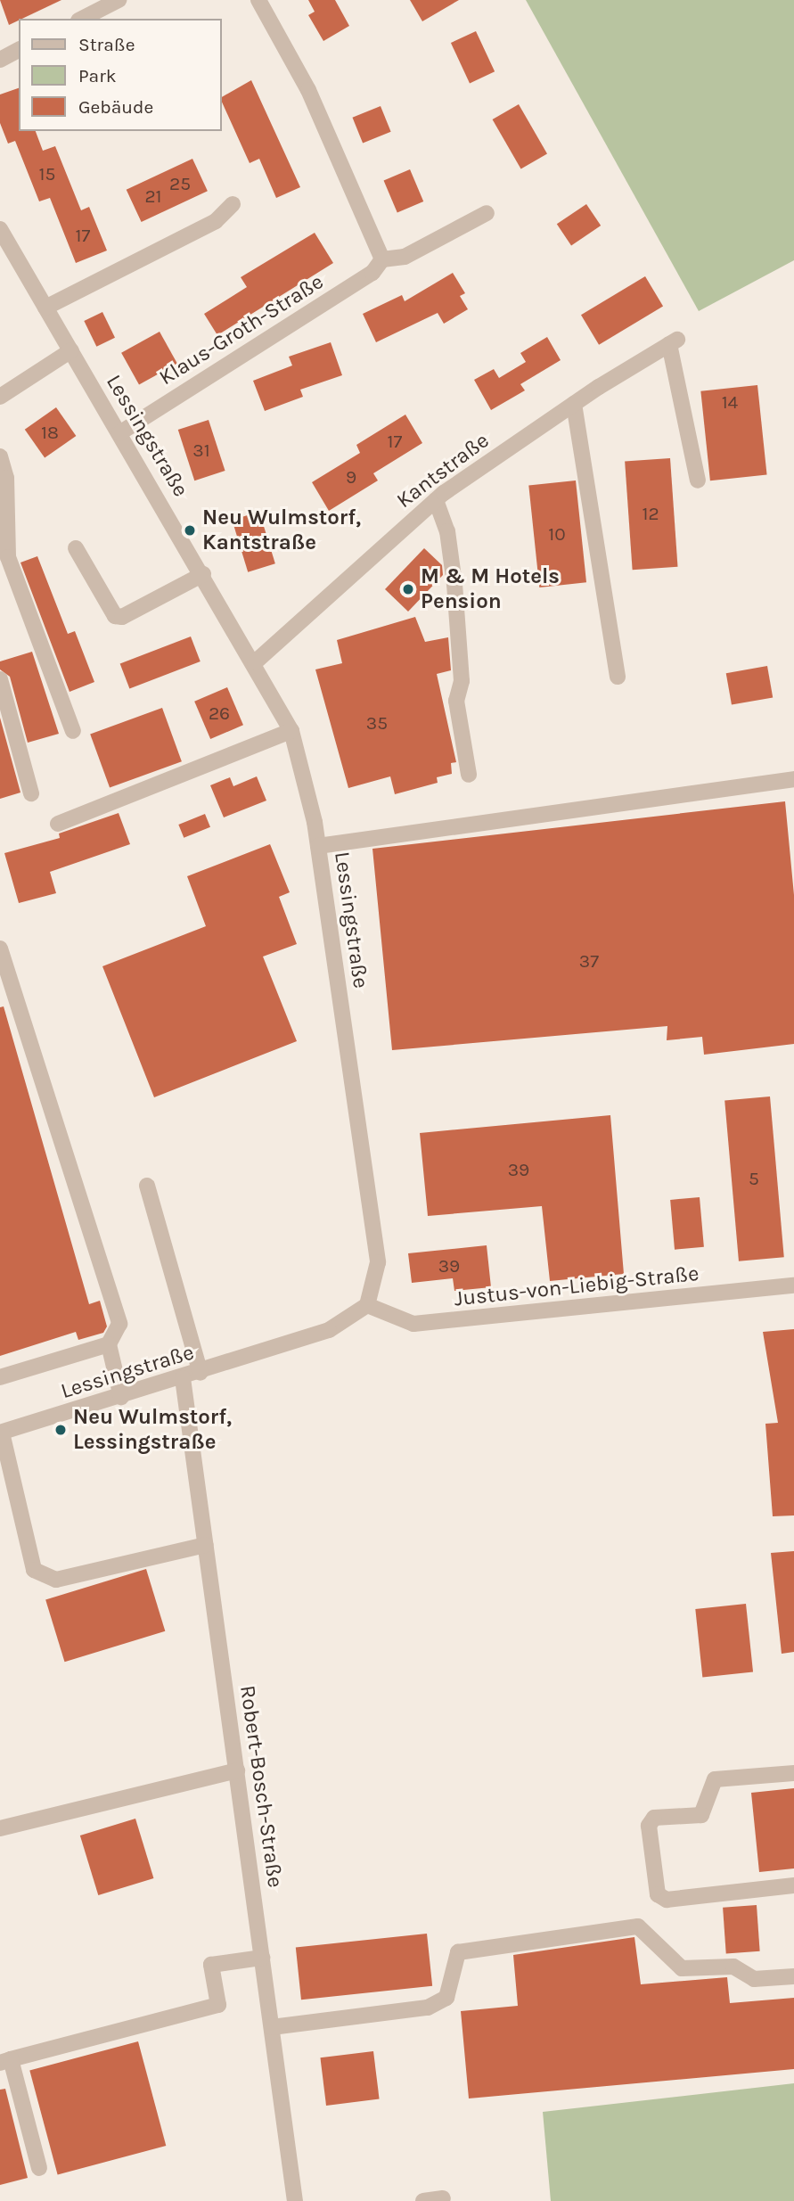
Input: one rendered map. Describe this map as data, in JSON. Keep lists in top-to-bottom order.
{
  "streets": {
    "street": [
      "Klaus-Groth-Straße",
      "Lessingstraße",
      "Kantstraße",
      "Justus-von-Liebig-Straße",
      "Robert-Bosch-Straße"
    ]
  },
  "crossings": [
    ["Klaus-Groth-Straße", "Lessingstraße"],
    ["Lessingstraße", "Kantstraße"],
    ["Lessingstraße", "Justus-von-Liebig-Straße"],
    ["Lessingstraße", "Robert-Bosch-Straße"]
  ],
  "places": ["Neu Wulmstorf, Kantstraße", "M & M Hotels Pension", "Neu Wulmstorf, Lessingstraße"],
  "house_numbers": [
    "15",
    "25",
    "21",
    "17",
    "14",
    "18",
    "17",
    "31",
    "9",
    "12",
    "10",
    "26",
    "35",
    "37",
    "39",
    "5",
    "39"
  ],
  "legend": ["Straße", "Park", "Gebäude"]
}
